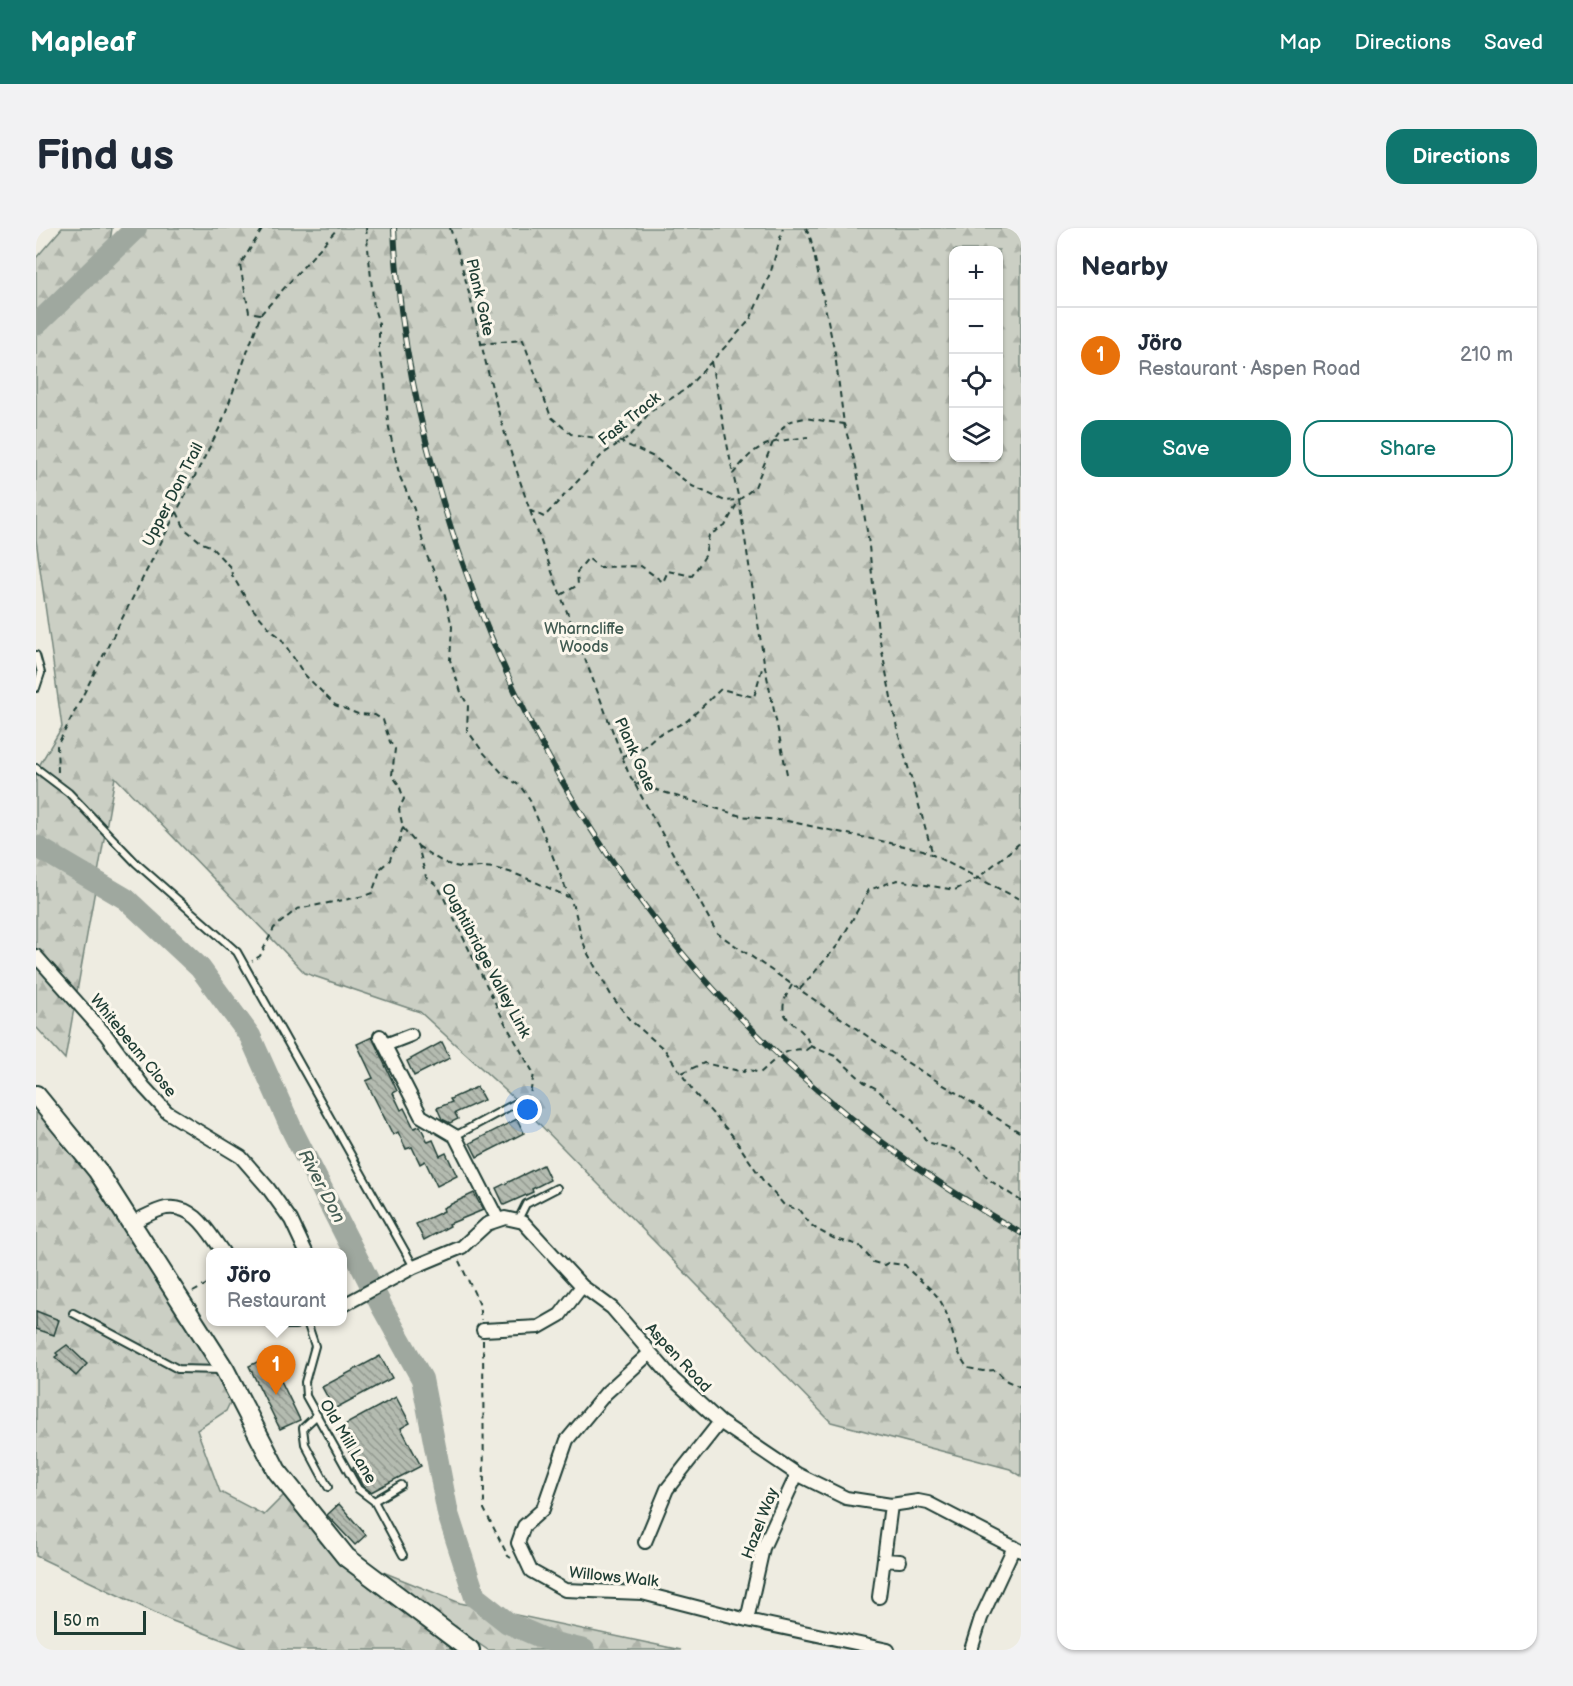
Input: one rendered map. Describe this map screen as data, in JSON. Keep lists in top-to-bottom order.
{
  "streets": {
    "street": [
      "Whitebeam Close",
      "Aspen Road",
      "Hazel Way",
      "Willows Walk"
    ],
    "lane": ["Old Mill Lane"],
    "path": [
      "Plank Gate",
      "Fast Track",
      "Upper Don Trail",
      "Oughtibridge Valley Link"
    ]
  },
  "crossings": [
    ["Plank Gate", "Fast Track"],
    ["Aspen Road", "Hazel Way"],
    ["Hazel Way", "Willows Walk"]
  ],
  "water": ["River Don"],
  "parks": ["Wharncliffe Woods"],
  "scale_bar": "50 m",
  "page": {
    "header": "Mapleaf",
    "nav": ["Map", "Directions", "Saved"],
    "buttons": [
      "Directions",
      ["Save", "Share"]
    ],
    "title": "Find us",
    "heading": "Nearby",
    "map_buttons": ["+", "−"],
    "list": [
      {
        "mark": "1",
        "name": "Jöro",
        "note": "Restaurant · Aspen Road",
        "value": "210 m"
      }
    ],
    "popup": ["Jöro", "Restaurant"],
    "pins": "1",
    "scale": "50 m"
  }
}
